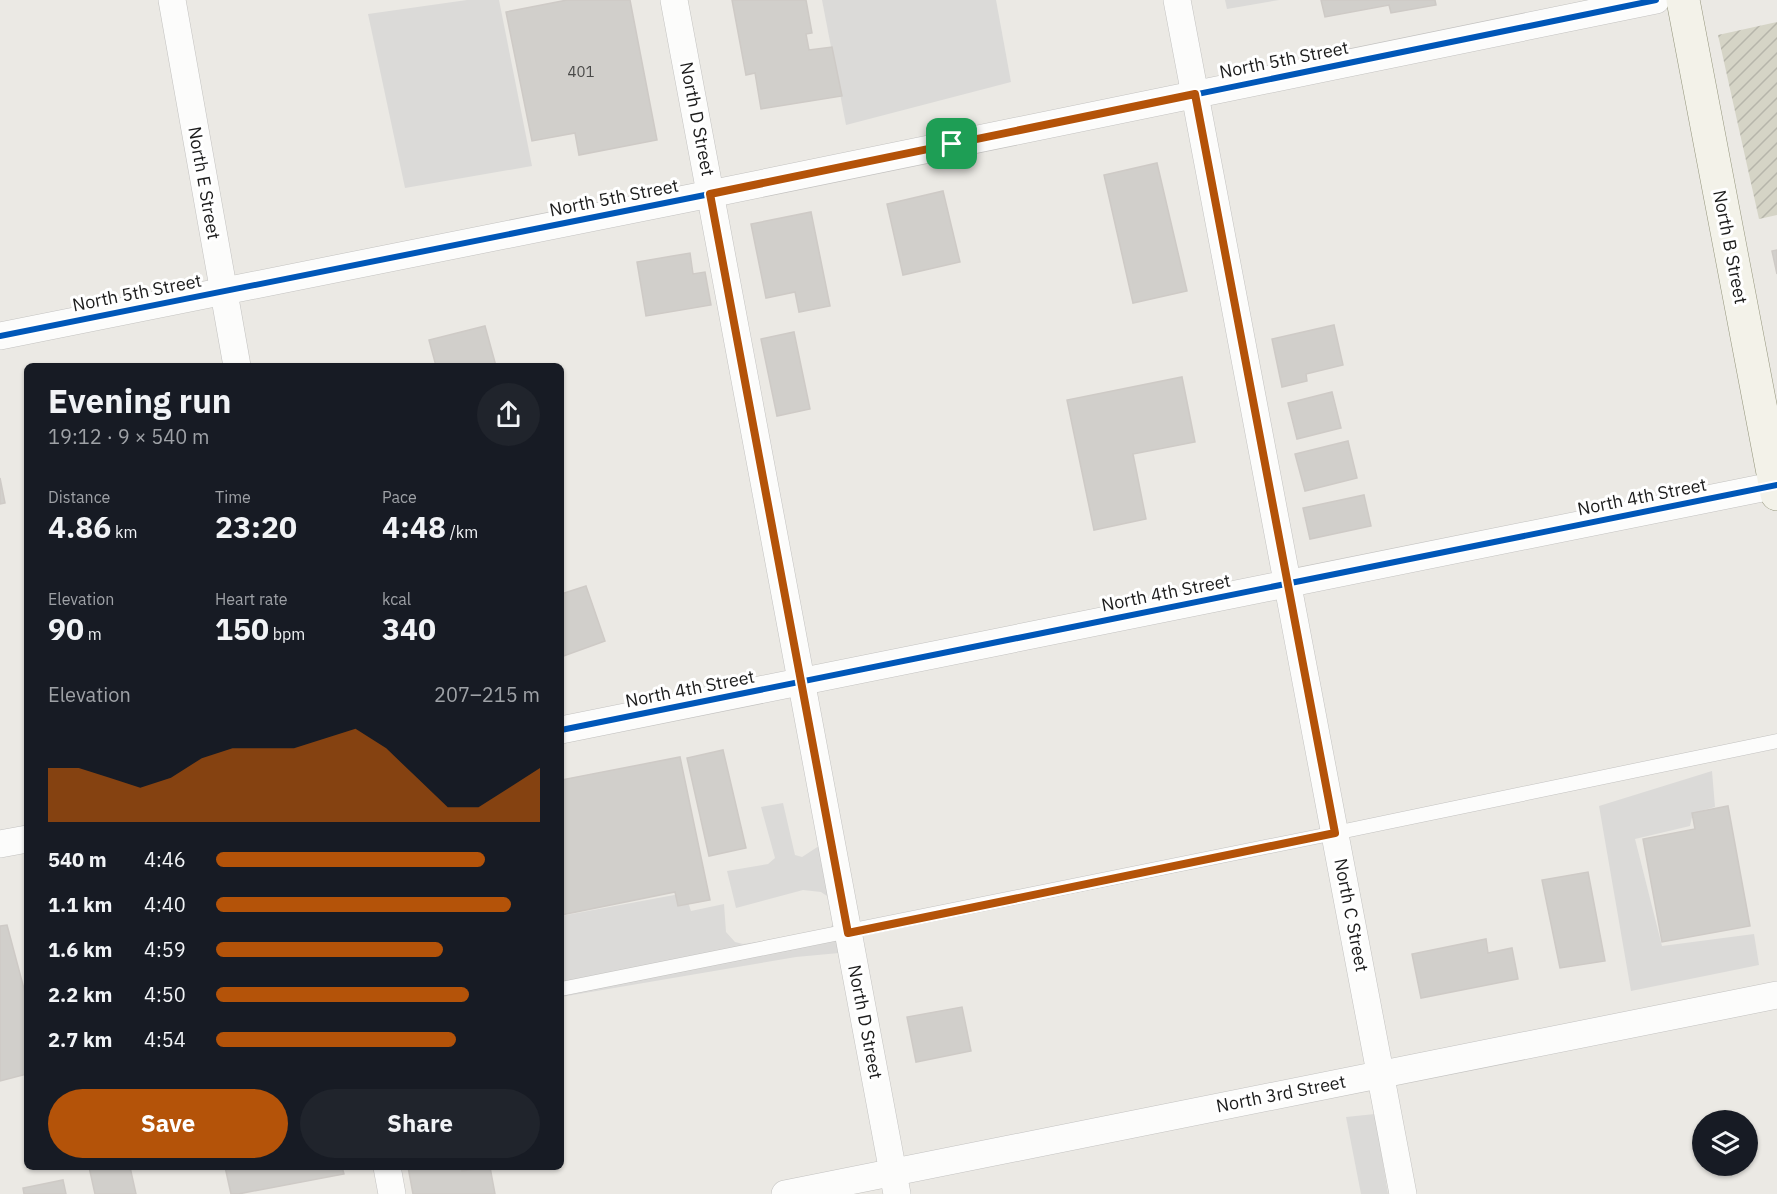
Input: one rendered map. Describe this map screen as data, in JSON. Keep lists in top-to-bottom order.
{
  "streets": {
    "street": [
      "North 5th Street",
      "North D Street",
      "North E Street",
      "North B Street",
      "North 4th Street",
      "North C Street",
      "North 3rd Street"
    ]
  },
  "crossings": [
    ["North 5th Street", "North D Street"],
    ["North 5th Street", "North E Street"],
    ["North 5th Street", "North C Street"],
    ["North D Street", "North 4th Street"],
    ["North D Street", "North 3rd Street"],
    ["North B Street", "North 4th Street"],
    ["North 4th Street", "North C Street"],
    ["North C Street", "North 3rd Street"]
  ],
  "house_numbers": ["401"],
  "page": {
    "heading": ["Evening run", "19:12 · 9 × 540 m"],
    "stats": [
      ["Distance", "4.86 km"],
      ["Time", "23:20"],
      ["Pace", "4:48 /km"],
      ["Elevation", "90 m"],
      ["Heart rate", "150 bpm"],
      ["kcal", "340"]
    ],
    "chart": ["Elevation", "207–215 m"],
    "list": [
      {
        "name": "540 m",
        "note": "4:46"
      },
      {
        "name": "1.1 km",
        "note": "4:40"
      },
      {
        "name": "1.6 km",
        "note": "4:59"
      },
      {
        "name": "2.2 km",
        "note": "4:50"
      },
      {
        "name": "2.7 km",
        "note": "4:54"
      }
    ],
    "buttons": ["Save", "Share"]
  }
}
